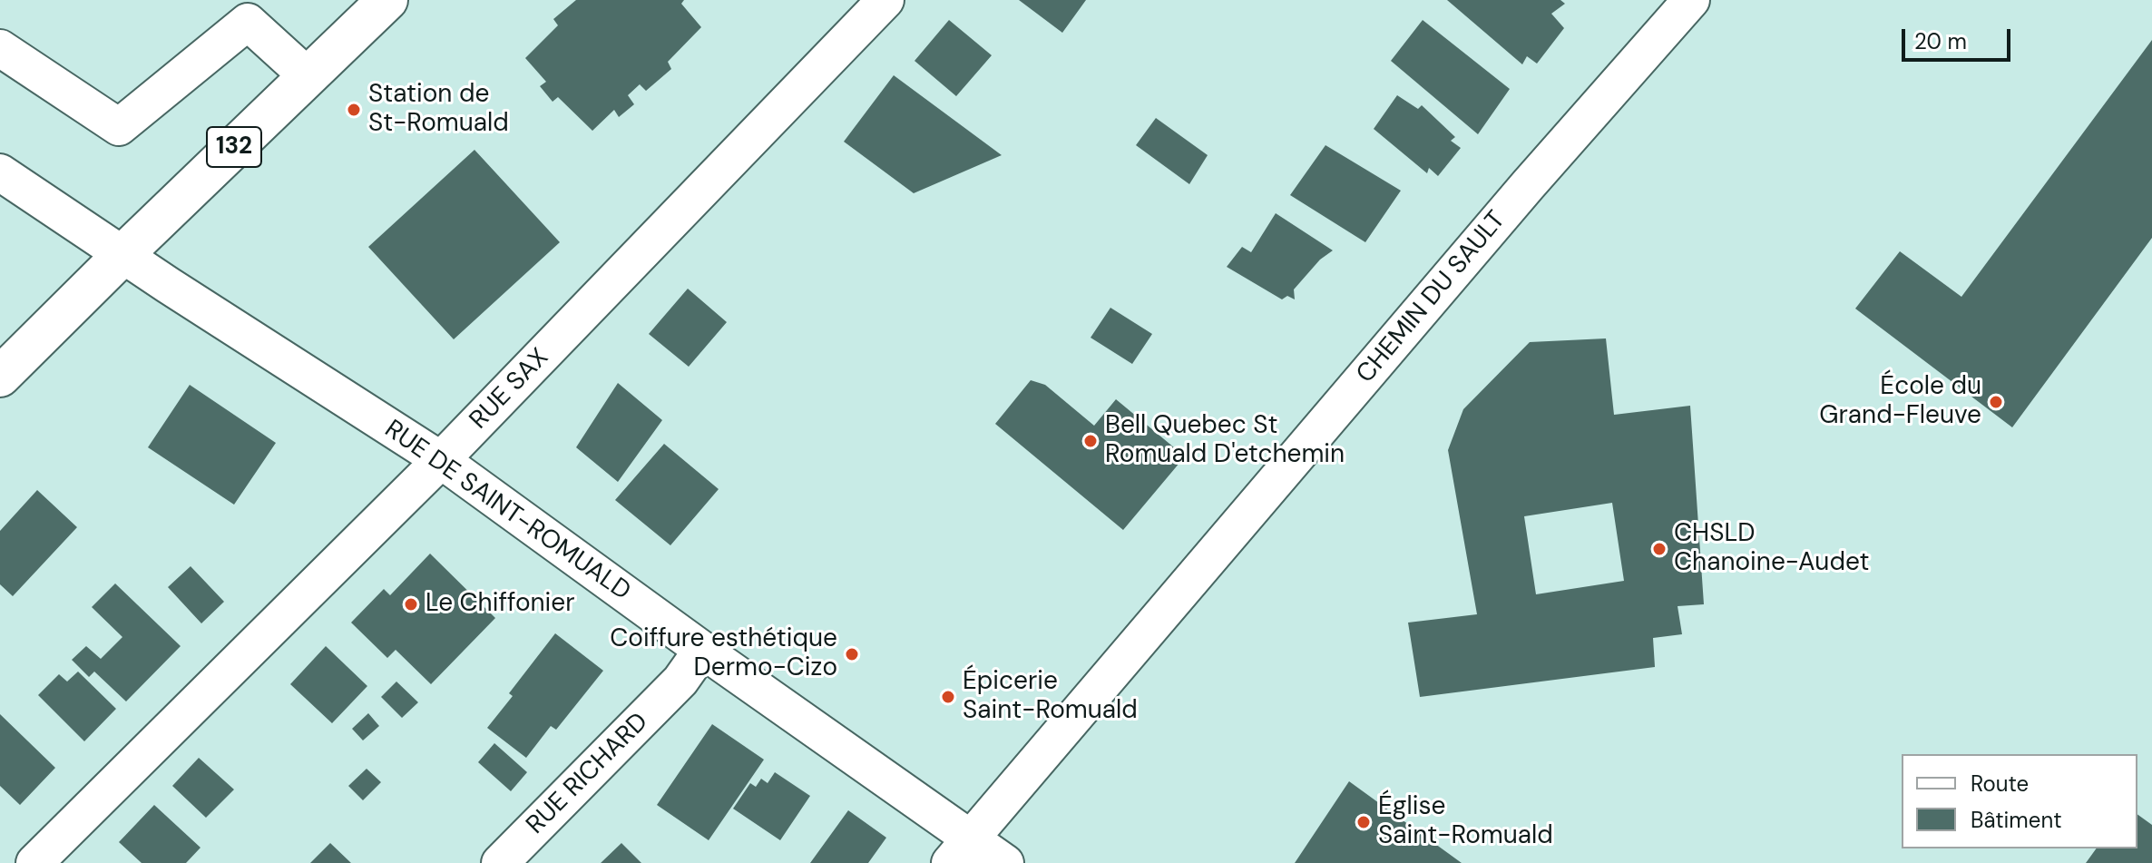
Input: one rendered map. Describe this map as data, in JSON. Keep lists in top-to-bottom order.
{
  "streets": {
    "main road": ["132"],
    "street": [
      "CHEMIN DU SAULT",
      "RUE SAX",
      "RUE DE SAINT-ROMUALD",
      "RUE RICHARD"
    ]
  },
  "crossings": [
    ["132", "RUE DE SAINT-ROMUALD"],
    ["CHEMIN DU SAULT", "RUE DE SAINT-ROMUALD"],
    ["RUE SAX", "RUE DE SAINT-ROMUALD"],
    ["RUE DE SAINT-ROMUALD", "RUE RICHARD"]
  ],
  "places": [
    "Station de St-Romuald",
    "École du Grand-Fleuve",
    "Bell Quebec St Romuald D'etchemin",
    "CHSLD Chanoine-Audet",
    "Le Chiffonier",
    "Coiffure esthétique Dermo-Cizo",
    "Épicerie Saint-Romuald",
    "Église Saint-Romuald"
  ],
  "legend": ["Route", "Bâtiment"],
  "scale_bar": "20 m"
}
